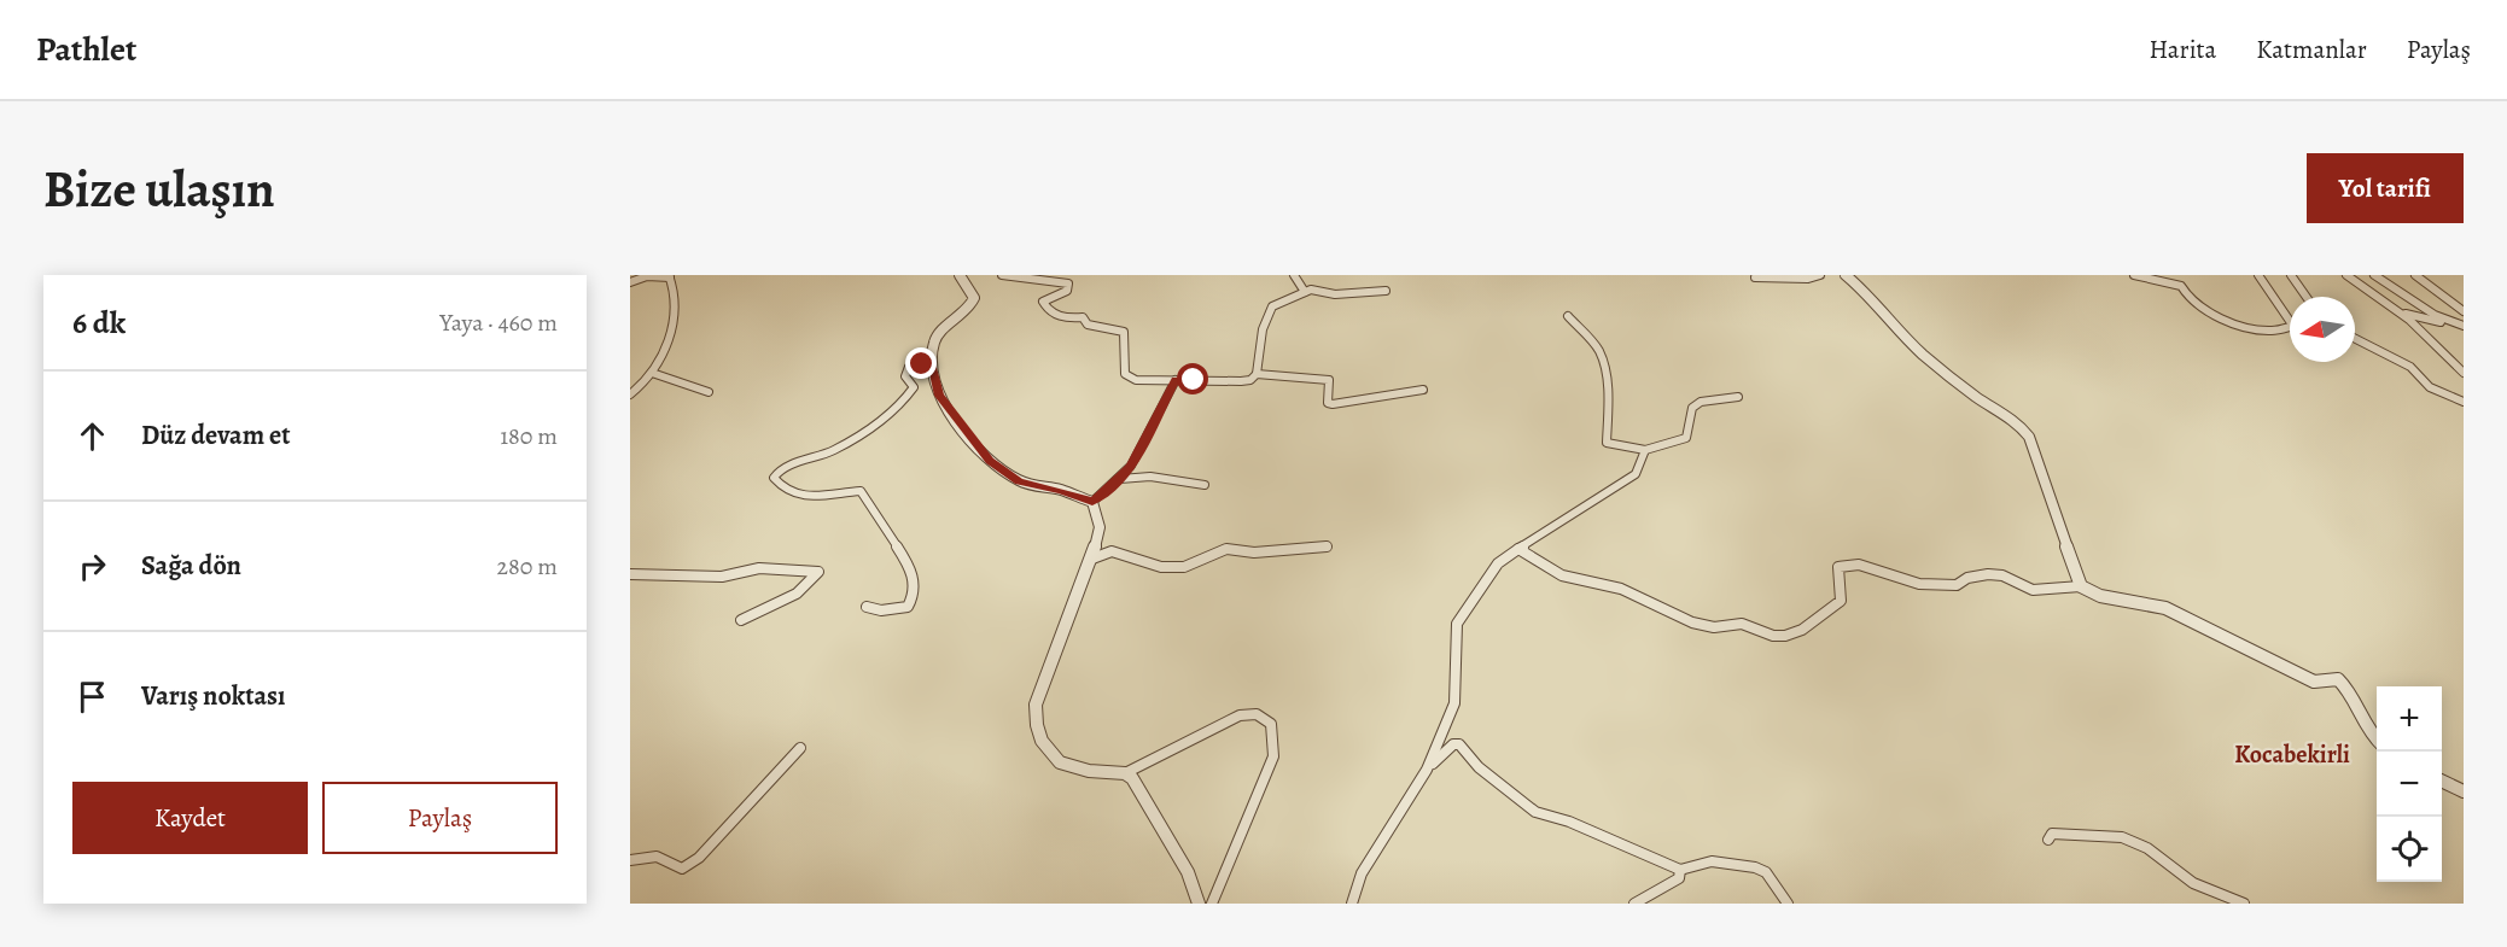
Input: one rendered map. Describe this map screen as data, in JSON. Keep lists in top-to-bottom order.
{
  "districts": ["Kocabekirli"],
  "north": "left",
  "page": {
    "header": "Pathlet",
    "nav": ["Harita", "Katmanlar", "Paylaş"],
    "buttons": [
      "Yol tarifi",
      ["Kaydet", "Paylaş"]
    ],
    "title": "Bize ulaşın",
    "heading": ["6 dk", "Yaya · 460 m"],
    "list": [
      ["Düz devam et", "180 m"],
      ["Sağa dön", "280 m"],
      "Varış noktası"
    ],
    "map_buttons": ["+", "−"]
  }
}
